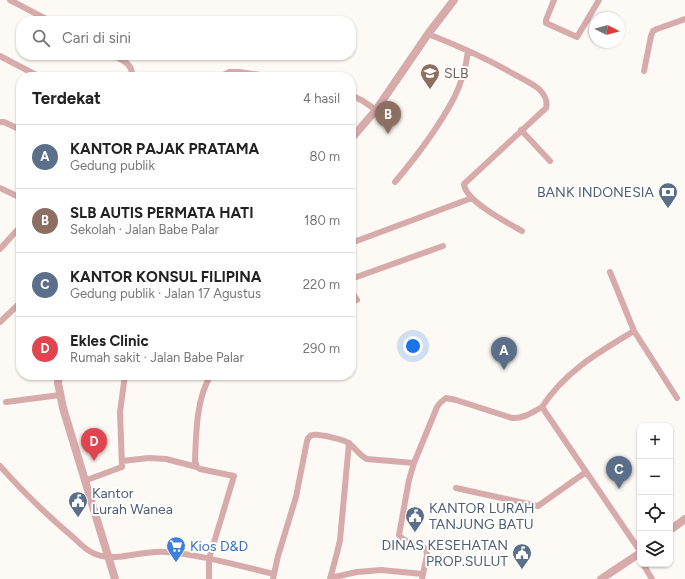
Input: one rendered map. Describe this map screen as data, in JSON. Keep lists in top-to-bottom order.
{
  "places": {
    "school or university": ["SLB"],
    "bank": ["BANK INDONESIA"],
    "public building": ["Kantor Lurah Wanea", "KANTOR LURAH TANJUNG BATU", "DINAS KESEHATAN PROP.SULUT"],
    "supermarket": ["Kios D&D"]
  },
  "north": "right",
  "page": {
    "search": "Cari di sini",
    "heading": ["Terdekat", "4 hasil"],
    "pins": [
      "B",
      "A",
      "D",
      "C"
    ],
    "list": [
      {
        "mark": "A",
        "name": "KANTOR PAJAK PRATAMA",
        "note": "Gedung publik",
        "value": "80 m"
      },
      {
        "mark": "B",
        "name": "SLB AUTIS PERMATA HATI",
        "note": "Sekolah · Jalan Babe Palar",
        "value": "180 m"
      },
      {
        "mark": "C",
        "name": "KANTOR KONSUL FILIPINA",
        "note": "Gedung publik · Jalan 17 Agustus",
        "value": "220 m"
      },
      {
        "mark": "D",
        "name": "Ekles Clinic",
        "note": "Rumah sakit · Jalan Babe Palar",
        "value": "290 m"
      }
    ],
    "map_buttons": ["+", "−"]
  }
}
